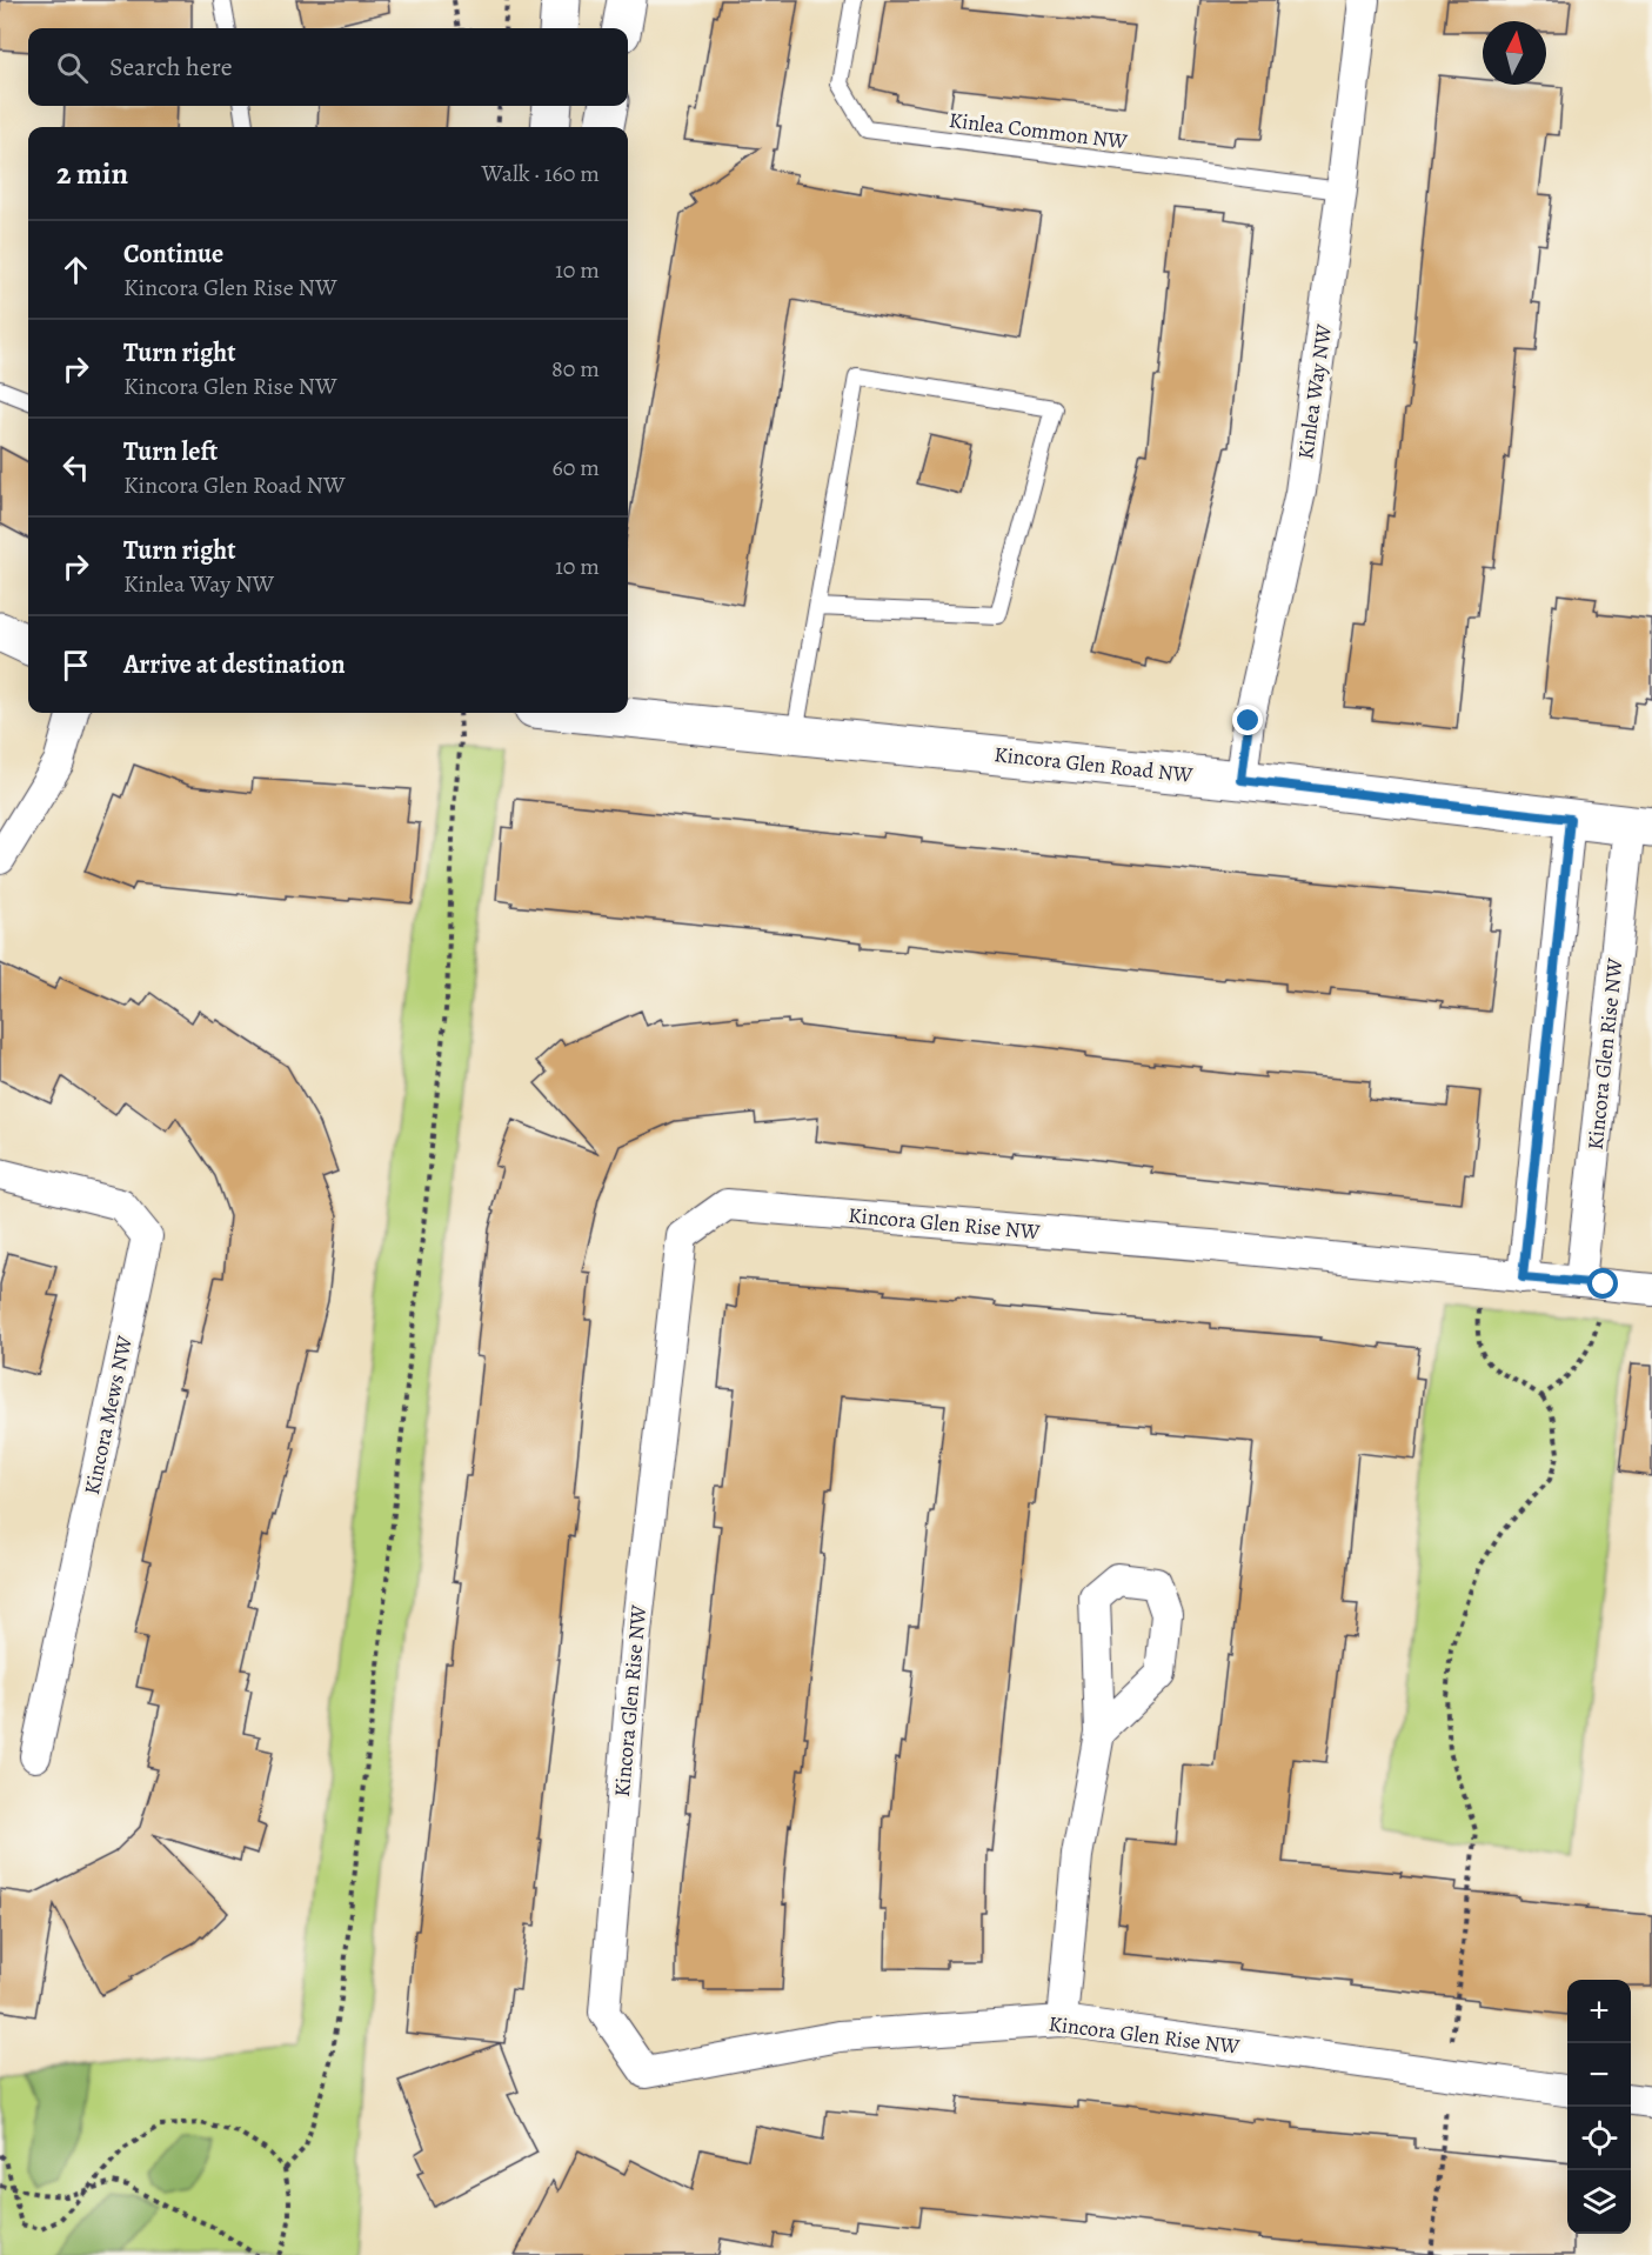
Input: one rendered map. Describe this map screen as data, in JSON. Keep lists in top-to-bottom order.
{
  "streets": {
    "street": [
      "Kinlea Way NW",
      "Kincora Glen Road NW",
      "Kincora Glen Rise NW",
      "Kincora Mews NW"
    ],
    "lane": ["Kinlea Common NW"]
  },
  "crossings": [
    ["Kinlea Common NW", "Kinlea Way NW"],
    ["Kinlea Way NW", "Kincora Glen Road NW"],
    ["Kincora Glen Road NW", "Kincora Glen Rise NW"]
  ],
  "north": "top",
  "page": {
    "search": "Search here",
    "heading": ["2 min", "Walk · 160 m"],
    "list": [
      ["Continue", "Kincora Glen Rise NW", "10 m"],
      ["Turn right", "Kincora Glen Rise NW", "80 m"],
      ["Turn left", "Kincora Glen Road NW", "60 m"],
      ["Turn right", "Kinlea Way NW", "10 m"],
      "Arrive at destination"
    ],
    "map_buttons": ["+", "−"]
  }
}
